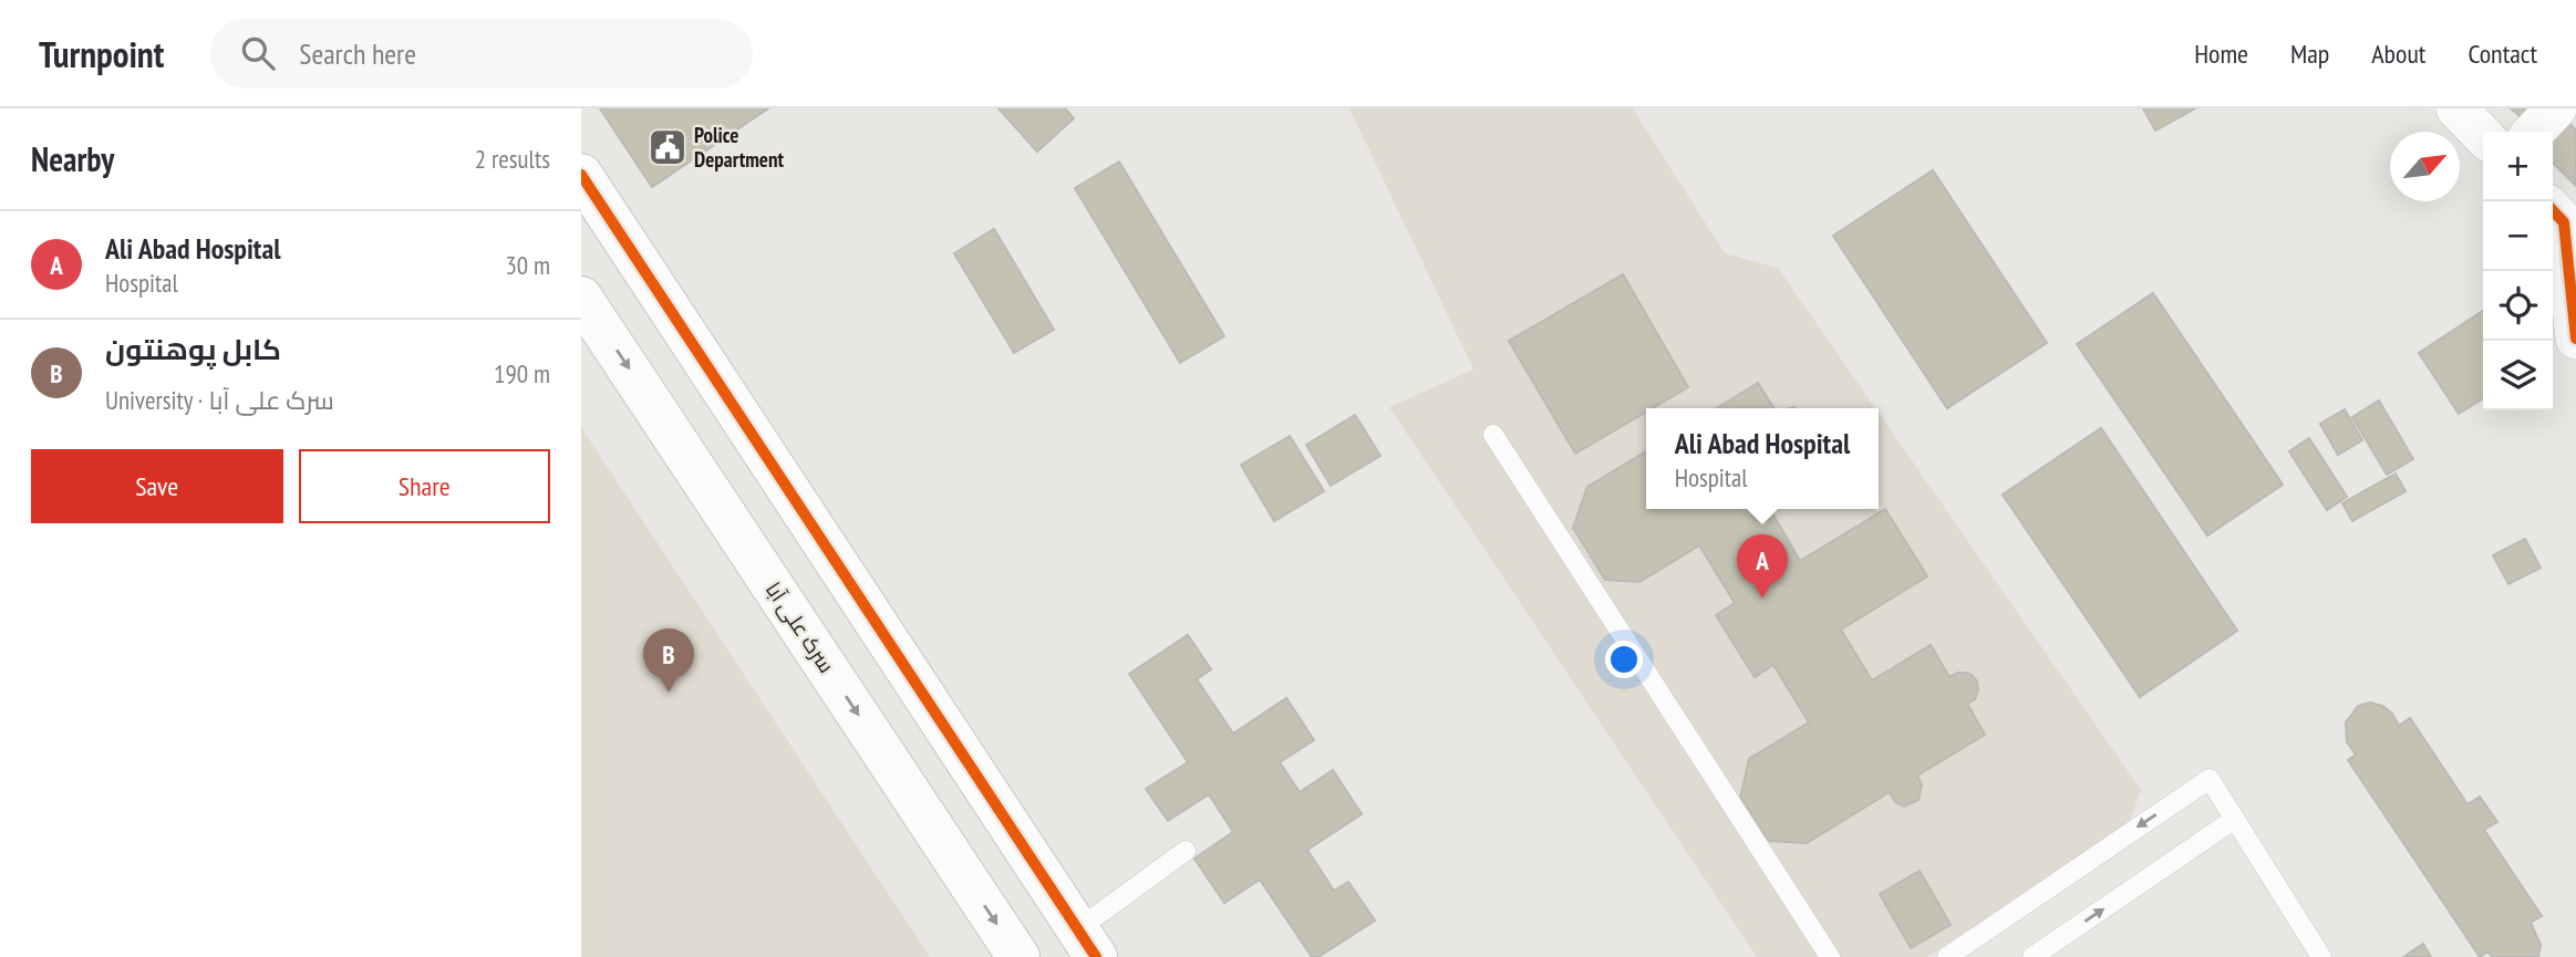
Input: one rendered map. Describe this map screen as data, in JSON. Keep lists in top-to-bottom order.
{
  "streets": {
    "street": ["سرک علی آبا"]
  },
  "places": {
    "public building": ["Police Department"]
  },
  "north": "top right",
  "page": {
    "header": "Turnpoint",
    "search": "Search here",
    "nav": [
      "Home",
      "Map",
      "About",
      "Contact"
    ],
    "heading": ["Nearby", "2 results"],
    "map_buttons": ["+", "−"],
    "list": [
      {
        "mark": "A",
        "name": "Ali Abad Hospital",
        "note": "Hospital",
        "value": "30 m"
      },
      {
        "mark": "B",
        "name": "کابل پوهنتون",
        "note": "University · سرک علی آبا",
        "value": "190 m"
      }
    ],
    "popup": ["Ali Abad Hospital", "Hospital"],
    "buttons": ["Save", "Share"],
    "pins": ["A", "B"]
  }
}
